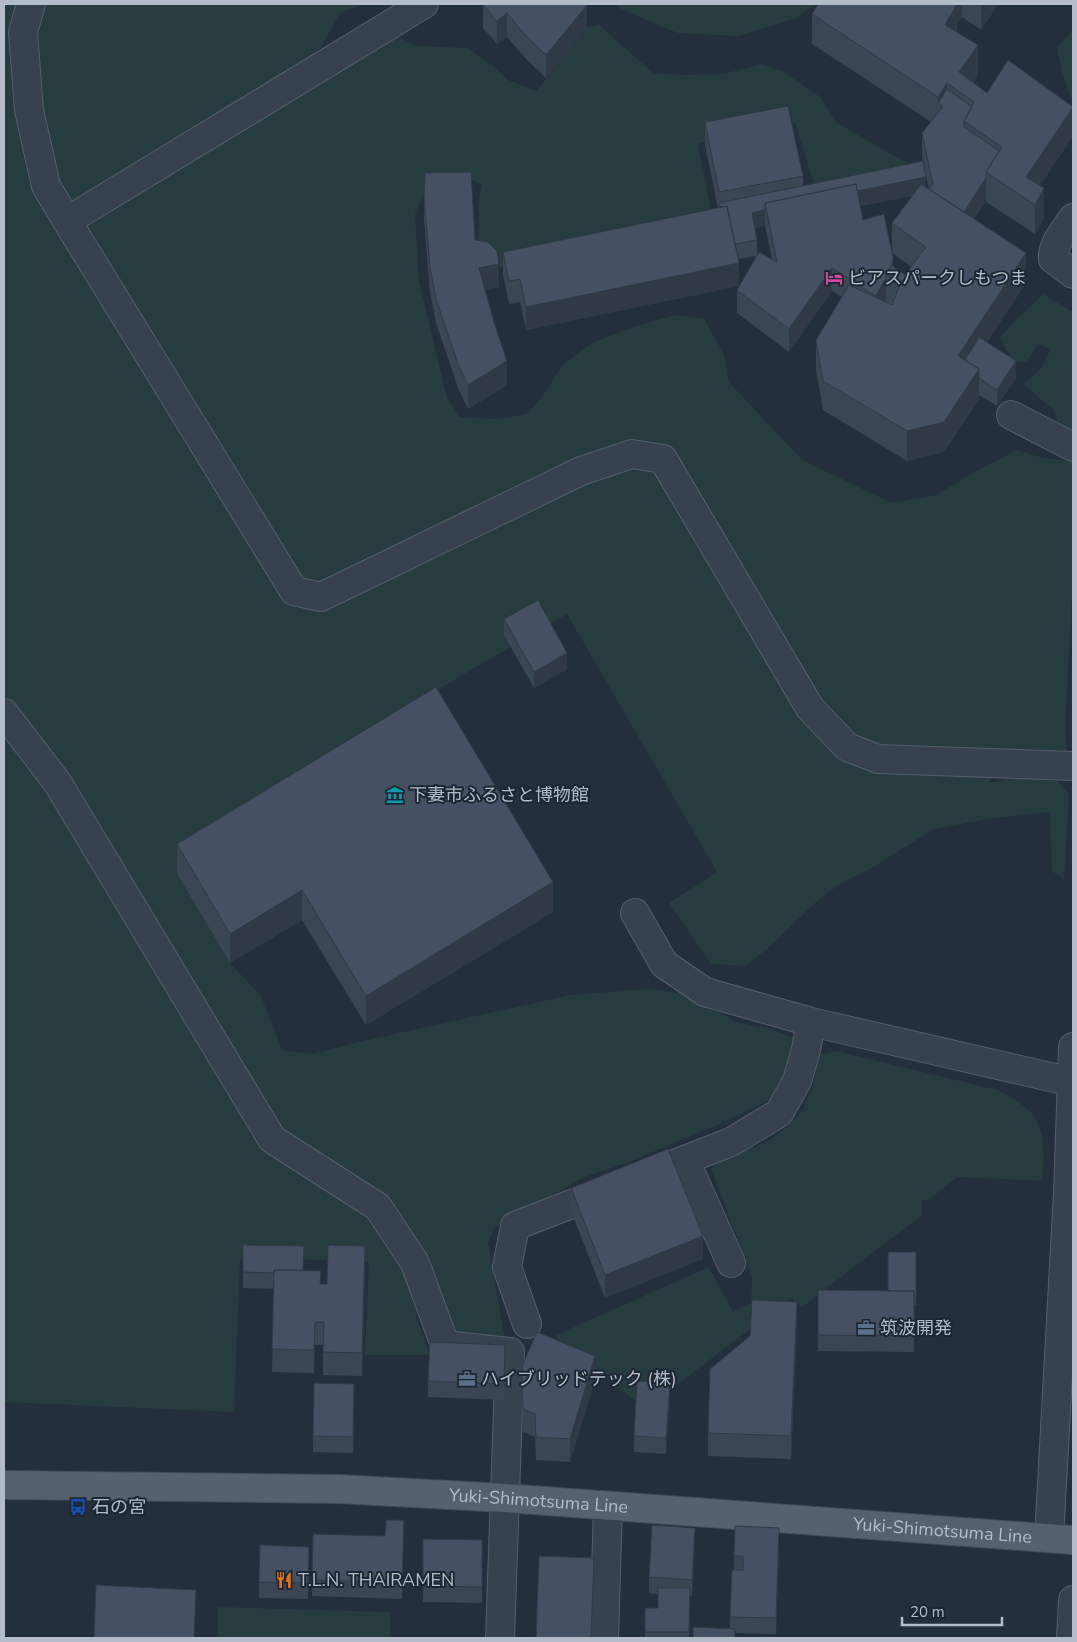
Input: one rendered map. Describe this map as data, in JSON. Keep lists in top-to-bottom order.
{
  "streets": {
    "main road": ["Yuki-Shimotsuma Line"]
  },
  "places": {
    "hotel": ["ビアスパークしもつま"],
    "museum": ["下妻市ふるさと博物館"],
    "office": ["筑波開発", "ハイブリッドテック (株)"],
    "bus stop": ["石の宮"],
    "restaurant": ["T.L.N. THAIRAMEN"]
  },
  "scale_bar": "20 m"
}
